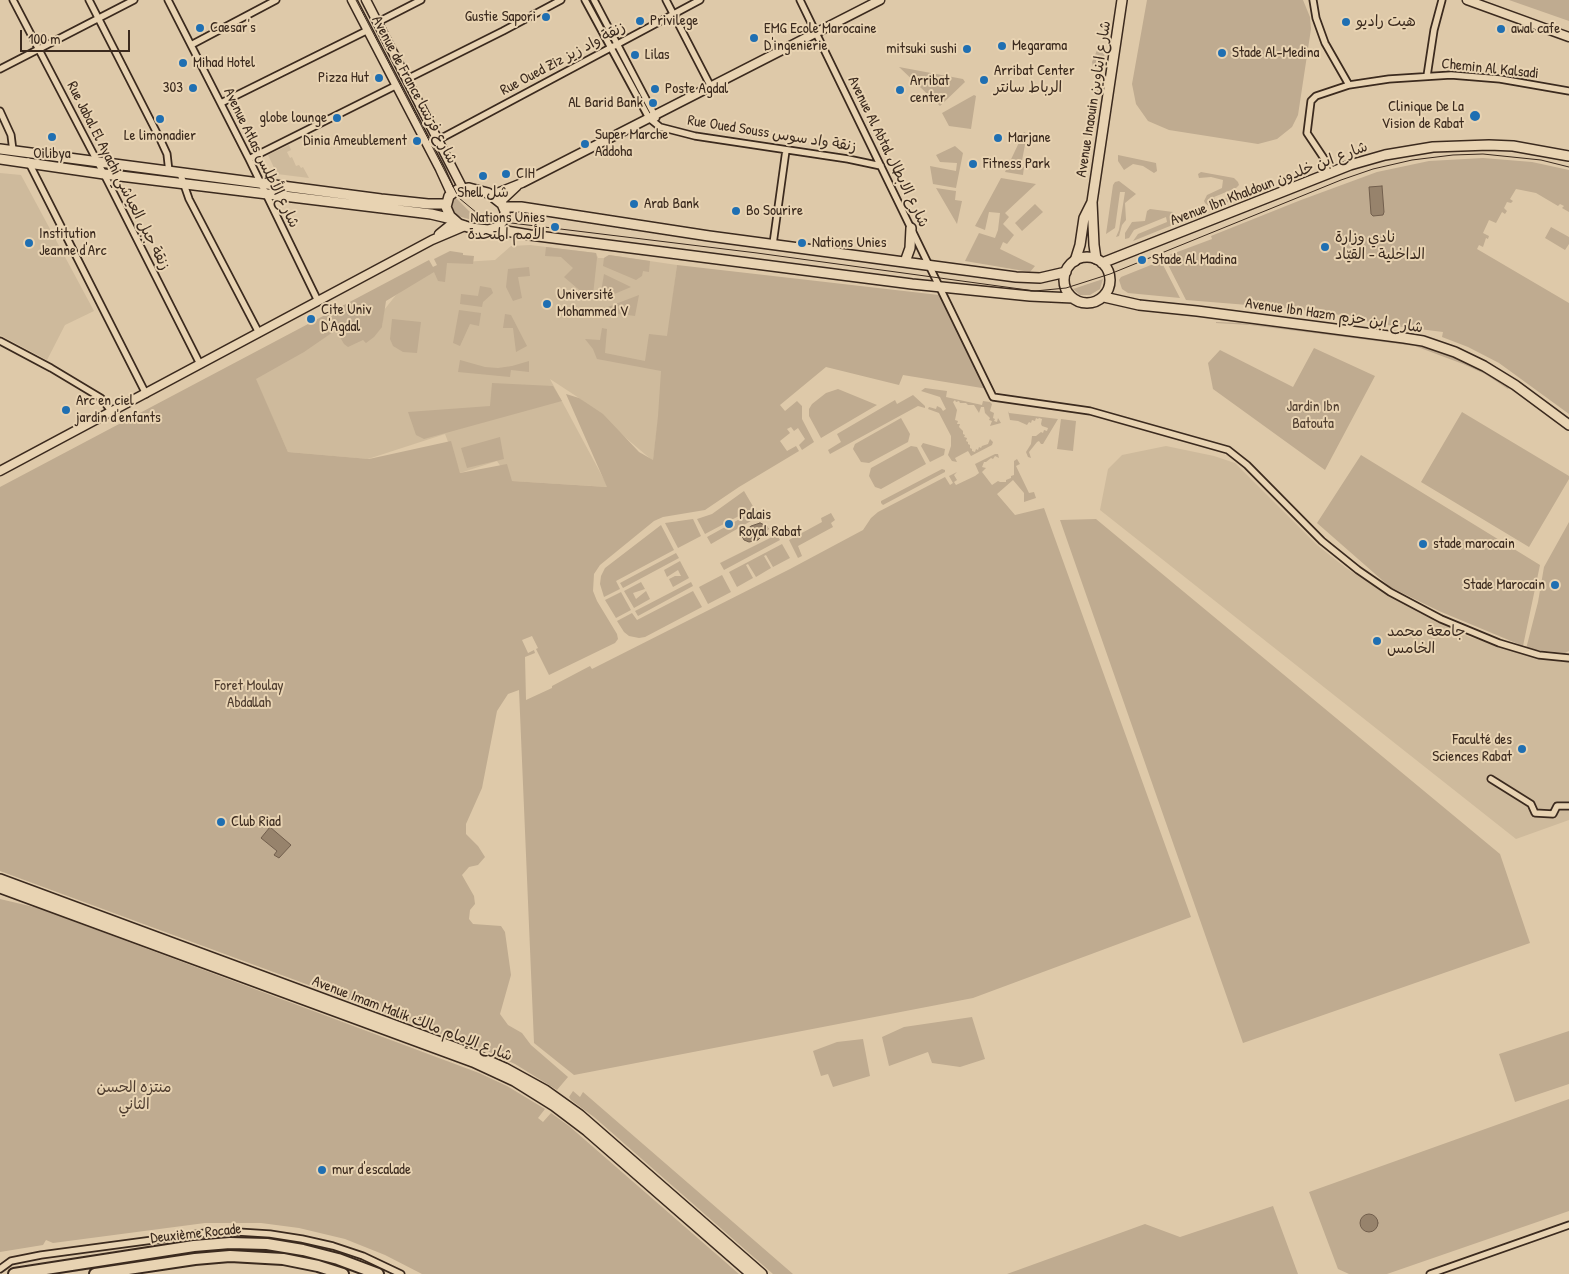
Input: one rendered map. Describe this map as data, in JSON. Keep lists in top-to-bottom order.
{
  "streets": {
    "highway": ["Deuxième Rocade"],
    "main road": [
      "Avenue Inaouin شارع ايناوين",
      "Avenue Ibn Khaldoun شارع ابن خلدون",
      "Avenue Ibn Hazm شارع ابن حزم",
      "Avenue Imam Malik شارع الإمام مالك"
    ],
    "street": [
      "Rue Oued Ziz زنقة واد زيز",
      "Chemin Al Kalsadi",
      "Avenue de France شارع فرنسا",
      "Rue Oued Souss زنقة واد سوس",
      "Avenue Al Abtal شارع الابطال",
      "Avenue Atlas شارع الأطلس",
      "Rue Jabal El Ayachi زنقة جبل العياشي"
    ]
  },
  "crossings": [
    ["Rue Oued Ziz زنقة واد زيز", "Avenue de France شارع فرنسا"],
    ["Chemin Al Kalsadi", "Avenue Ibn Khaldoun شارع ابن خلدون"],
    ["Avenue Inaouin شارع ايناوين", "Avenue Ibn Khaldoun شارع ابن خلدون"],
    ["Avenue Inaouin شارع ايناوين", "Avenue Ibn Hazm شارع ابن حزم"],
    ["Rue Oued Souss زنقة واد سوس", "Avenue Al Abtal شارع الابطال"],
    ["Avenue Ibn Khaldoun شارع ابن خلدون", "Avenue Ibn Hazm شارع ابن حزم"]
  ],
  "parks": ["Jardin Ibn Batouta", "Foret Moulay Abdallah", "منتزه الحسن الثاني"],
  "places": [
    "Gustie Sapori",
    "Privilege",
    "هيت راديو",
    "Caesar's",
    "awal cafe",
    "EMG Ecole Marocaine D'ingenierie",
    "Megarama",
    "mitsuki sushi",
    "Stade Al-Medina",
    "Lilas",
    "Mihad Hotel",
    "Pizza Hut",
    "Arribat Center الرباط سانتر",
    "303",
    "Poste Agdal",
    "Arribat center",
    "AL Barid Bank",
    "Clinique De La Vision de Rabat",
    "globe lounge",
    "Le limonadier",
    "Oilibya",
    "Marjane",
    "Dinia Ameublement",
    "Super Marche Addoha",
    "Fitness Park",
    "CIH",
    "Shell شل",
    "Arab Bank",
    "Bo Sourire",
    "Nations Unies الأمم المتحدة",
    "Institution Jeanne d'Arc",
    "Nations Unies",
    "نادي وزارة الداخلية - القيّاد",
    "Stade Al Madina",
    "Université Mohammed V",
    "Cite Univ D'Agdal",
    "Arc en ciel jardin d'enfants",
    "Palais Royal Rabat",
    "stade marocain",
    "Stade Marocain",
    "جامعة محمد الخامس",
    "Faculté des Sciences Rabat",
    "Club Riad",
    "mur d'escalade"
  ],
  "scale_bar": "100 m"
}
